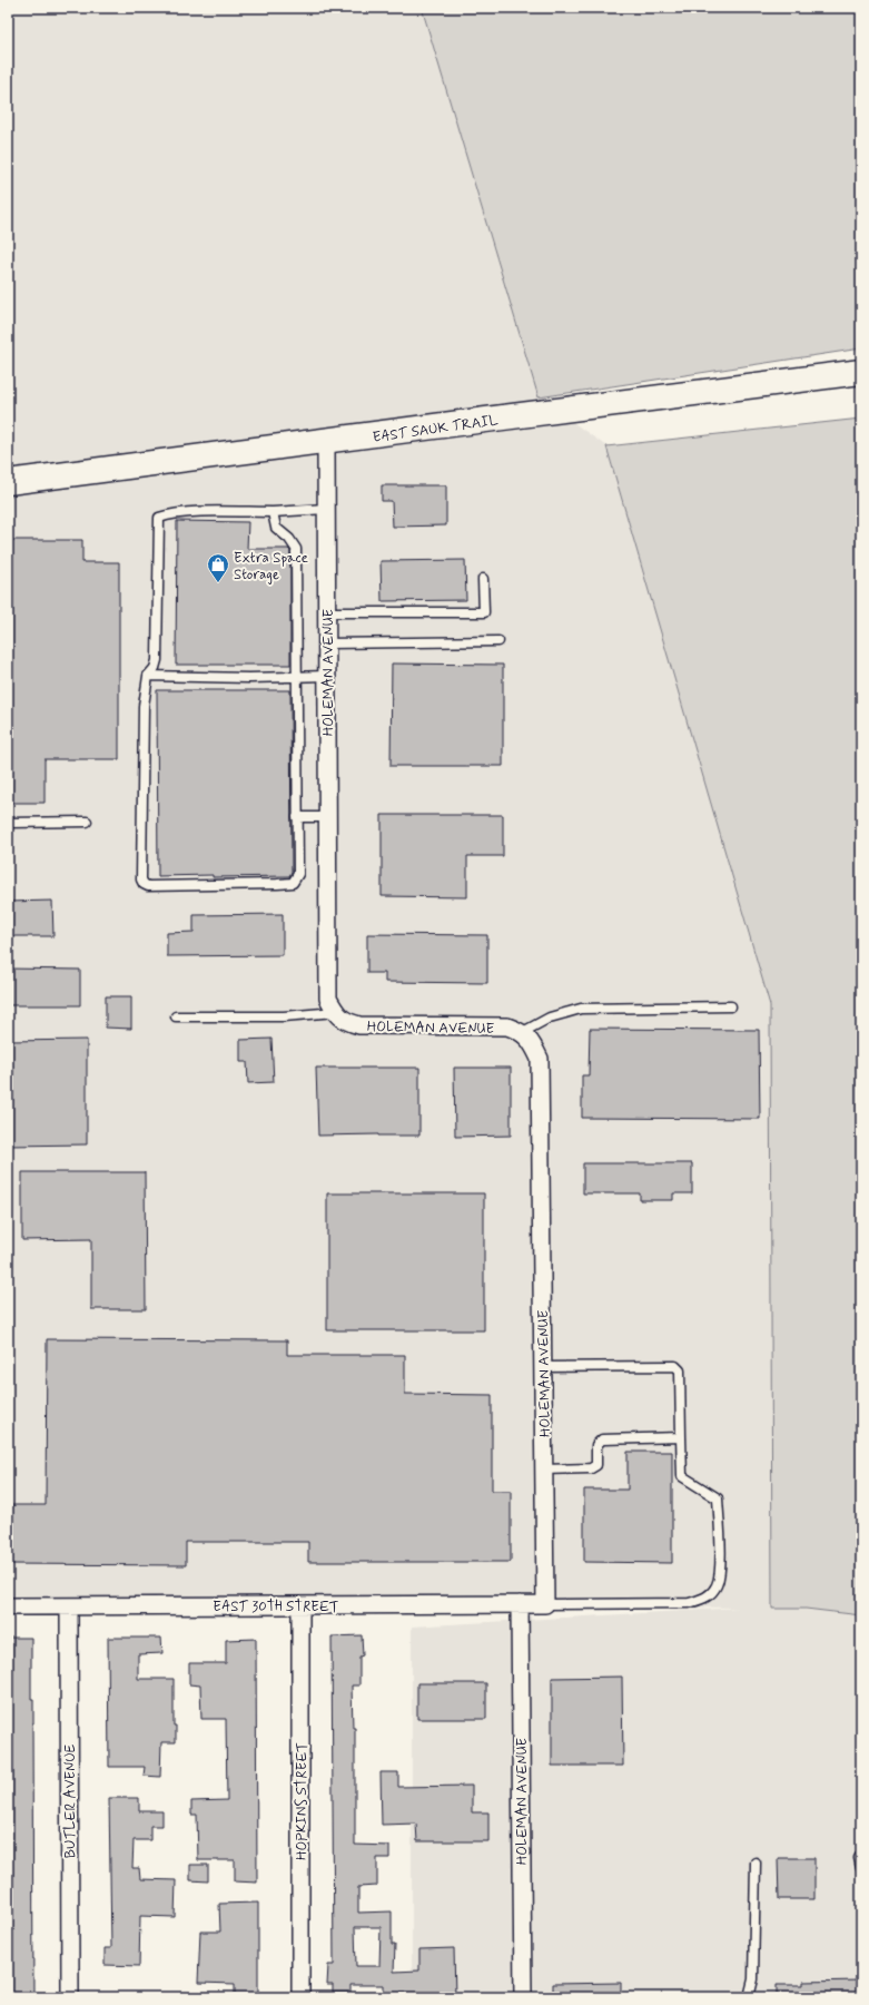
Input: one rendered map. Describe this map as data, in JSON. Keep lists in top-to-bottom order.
{
  "streets": {
    "main road": ["EAST SAUK TRAIL"],
    "street": [
      "HOLEMAN AVENUE",
      "EAST 30TH STREET",
      "BUTLER AVENUE",
      "HOPKINS STREET"
    ]
  },
  "crossings": [
    ["EAST SAUK TRAIL", "HOLEMAN AVENUE"],
    ["HOLEMAN AVENUE", "EAST 30TH STREET"],
    ["EAST 30TH STREET", "BUTLER AVENUE"],
    ["EAST 30TH STREET", "HOPKINS STREET"]
  ],
  "places": {
    "shop": ["Extra Space Storage"]
  }
}
